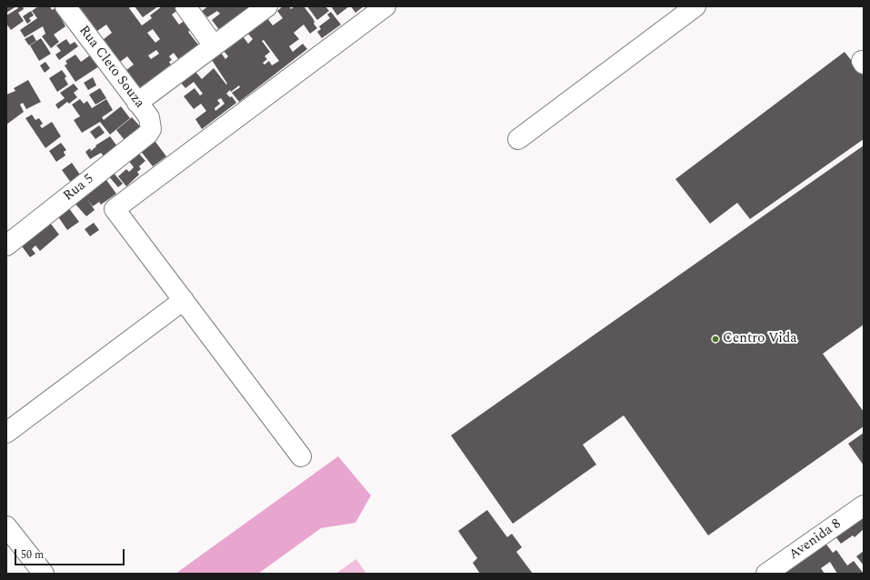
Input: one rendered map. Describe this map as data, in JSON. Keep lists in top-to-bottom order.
{
  "streets": {
    "street": ["Rua Cleto Souza", "Rua 5", "Avenida 8"]
  },
  "crossings": [
    ["Rua Cleto Souza", "Rua 5"]
  ],
  "places": ["Centro Vida"],
  "scale_bar": "50 m"
}
